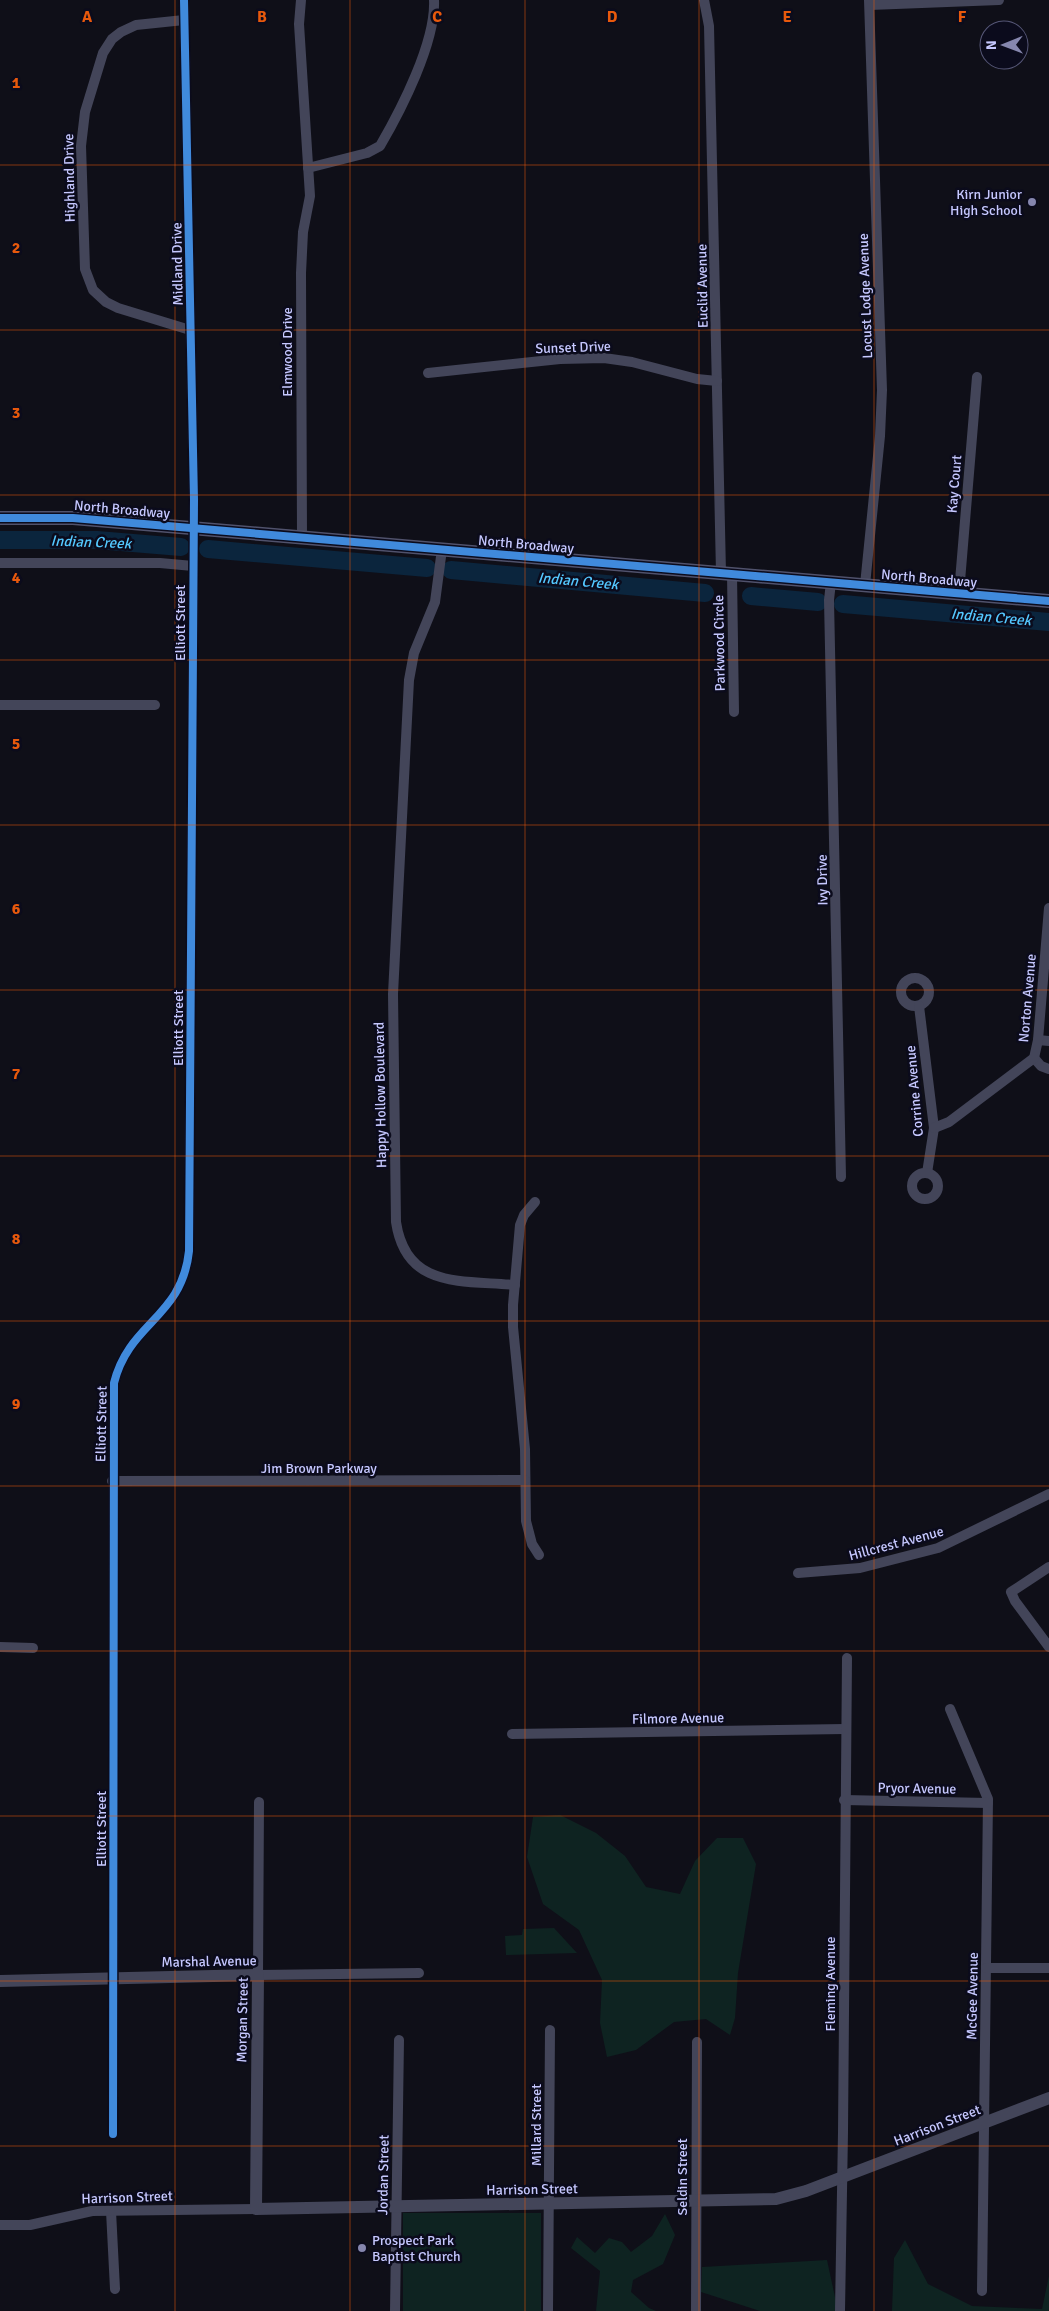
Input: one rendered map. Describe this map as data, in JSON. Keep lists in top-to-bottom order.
{
  "streets": {
    "main road": ["North Broadway"],
    "street": [
      "Highland Drive",
      "Midland Drive",
      "Euclid Avenue",
      "Locust Lodge Avenue",
      "Sunset Drive",
      "Elmwood Drive",
      "Kay Court",
      "Elliott Street",
      "Parkwood Circle",
      "Ivy Drive",
      "Norton Avenue",
      "Corrine Avenue",
      "Happy Hollow Boulevard",
      "Jim Brown Parkway",
      "Hillcrest Avenue",
      "Filmore Avenue",
      "Pryor Avenue",
      "Marshal Avenue",
      "Fleming Avenue",
      "McGee Avenue",
      "Morgan Street",
      "Millard Street",
      "Harrison Street",
      "Jordan Street",
      "Seldin Street"
    ]
  },
  "crossings": [
    ["Highland Drive", "Midland Drive"],
    ["Midland Drive", "North Broadway"],
    ["Midland Drive", "Elliott Street"],
    ["Euclid Avenue", "Sunset Drive"],
    ["Euclid Avenue", "North Broadway"],
    ["Euclid Avenue", "Parkwood Circle"],
    ["Locust Lodge Avenue", "North Broadway"],
    ["Elmwood Drive", "North Broadway"],
    ["Kay Court", "North Broadway"],
    ["North Broadway", "Elliott Street"],
    ["North Broadway", "Parkwood Circle"],
    ["North Broadway", "Ivy Drive"],
    ["North Broadway", "Happy Hollow Boulevard"],
    ["Elliott Street", "Jim Brown Parkway"],
    ["Elliott Street", "Marshal Avenue"],
    ["Norton Avenue", "Corrine Avenue"],
    ["Filmore Avenue", "Fleming Avenue"],
    ["Pryor Avenue", "Fleming Avenue"],
    ["Pryor Avenue", "McGee Avenue"],
    ["Marshal Avenue", "Morgan Street"],
    ["Fleming Avenue", "Harrison Street"],
    ["McGee Avenue", "Harrison Street"],
    ["Morgan Street", "Harrison Street"],
    ["Millard Street", "Harrison Street"],
    ["Harrison Street", "Jordan Street"],
    ["Harrison Street", "Seldin Street"]
  ],
  "water": ["Indian Creek"],
  "places": ["Kirn Junior High School", "Prospect Park Baptist Church"],
  "north": "left",
  "grid": {
    "columns": [
      "A",
      "B",
      "C",
      "D",
      "E",
      "F"
    ],
    "rows": [
      "1",
      "2",
      "3",
      "4",
      "5",
      "6",
      "7",
      "8",
      "9"
    ]
  }
}
